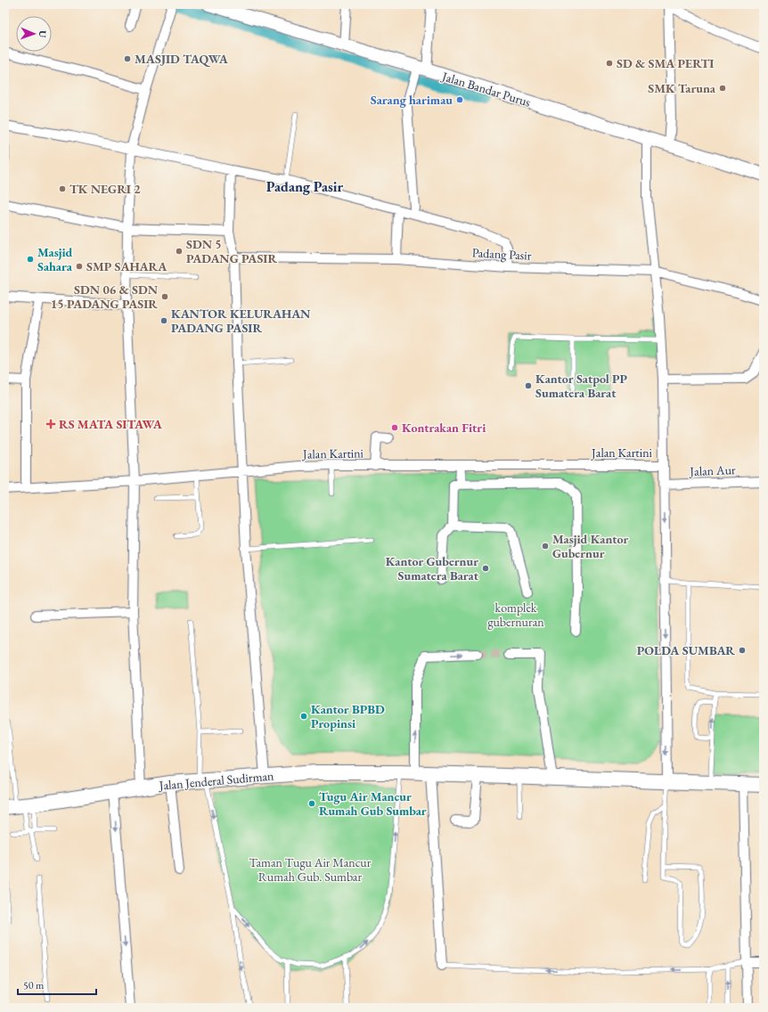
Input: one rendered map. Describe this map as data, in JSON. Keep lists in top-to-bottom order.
{
  "streets": {
    "main road": ["Jalan Jenderal Sudirman"],
    "street": [
      "Jalan Bandar Purus",
      "Padang Pasir",
      "Jalan Kartini",
      "Jalan Aur"
    ]
  },
  "districts": ["Padang Pasir"],
  "parks": ["komplek gubernuran", "Taman Tugu Air Mancur Rumah Gub. Sumbar"],
  "places": {
    "other": [
      "MASJID TAQWA",
      "SD & SMA PERTI",
      "SMK Taruna",
      "Sarang harimau",
      "TK NEGRI 2",
      "SDN 5 PADANG PASIR",
      "Masjid Sahara",
      "SMP SAHARA",
      "SDN 06 & SDN 15 PADANG PASIR",
      "KANTOR KELURAHAN PADANG PASIR",
      "Kantor Satpol PP Sumatera Barat",
      "Kontrakan Fitri",
      "Masjid Kantor Gubernur",
      "Kantor Gubernur Sumatera Barat",
      "POLDA SUMBAR",
      "Kantor BPBD Propinsi",
      "Tugu Air Mancur Rumah Gub Sumbar"
    ],
    "health": ["RS MATA SITAWA"]
  },
  "scale_bar": "50 m",
  "north": "right"
}
